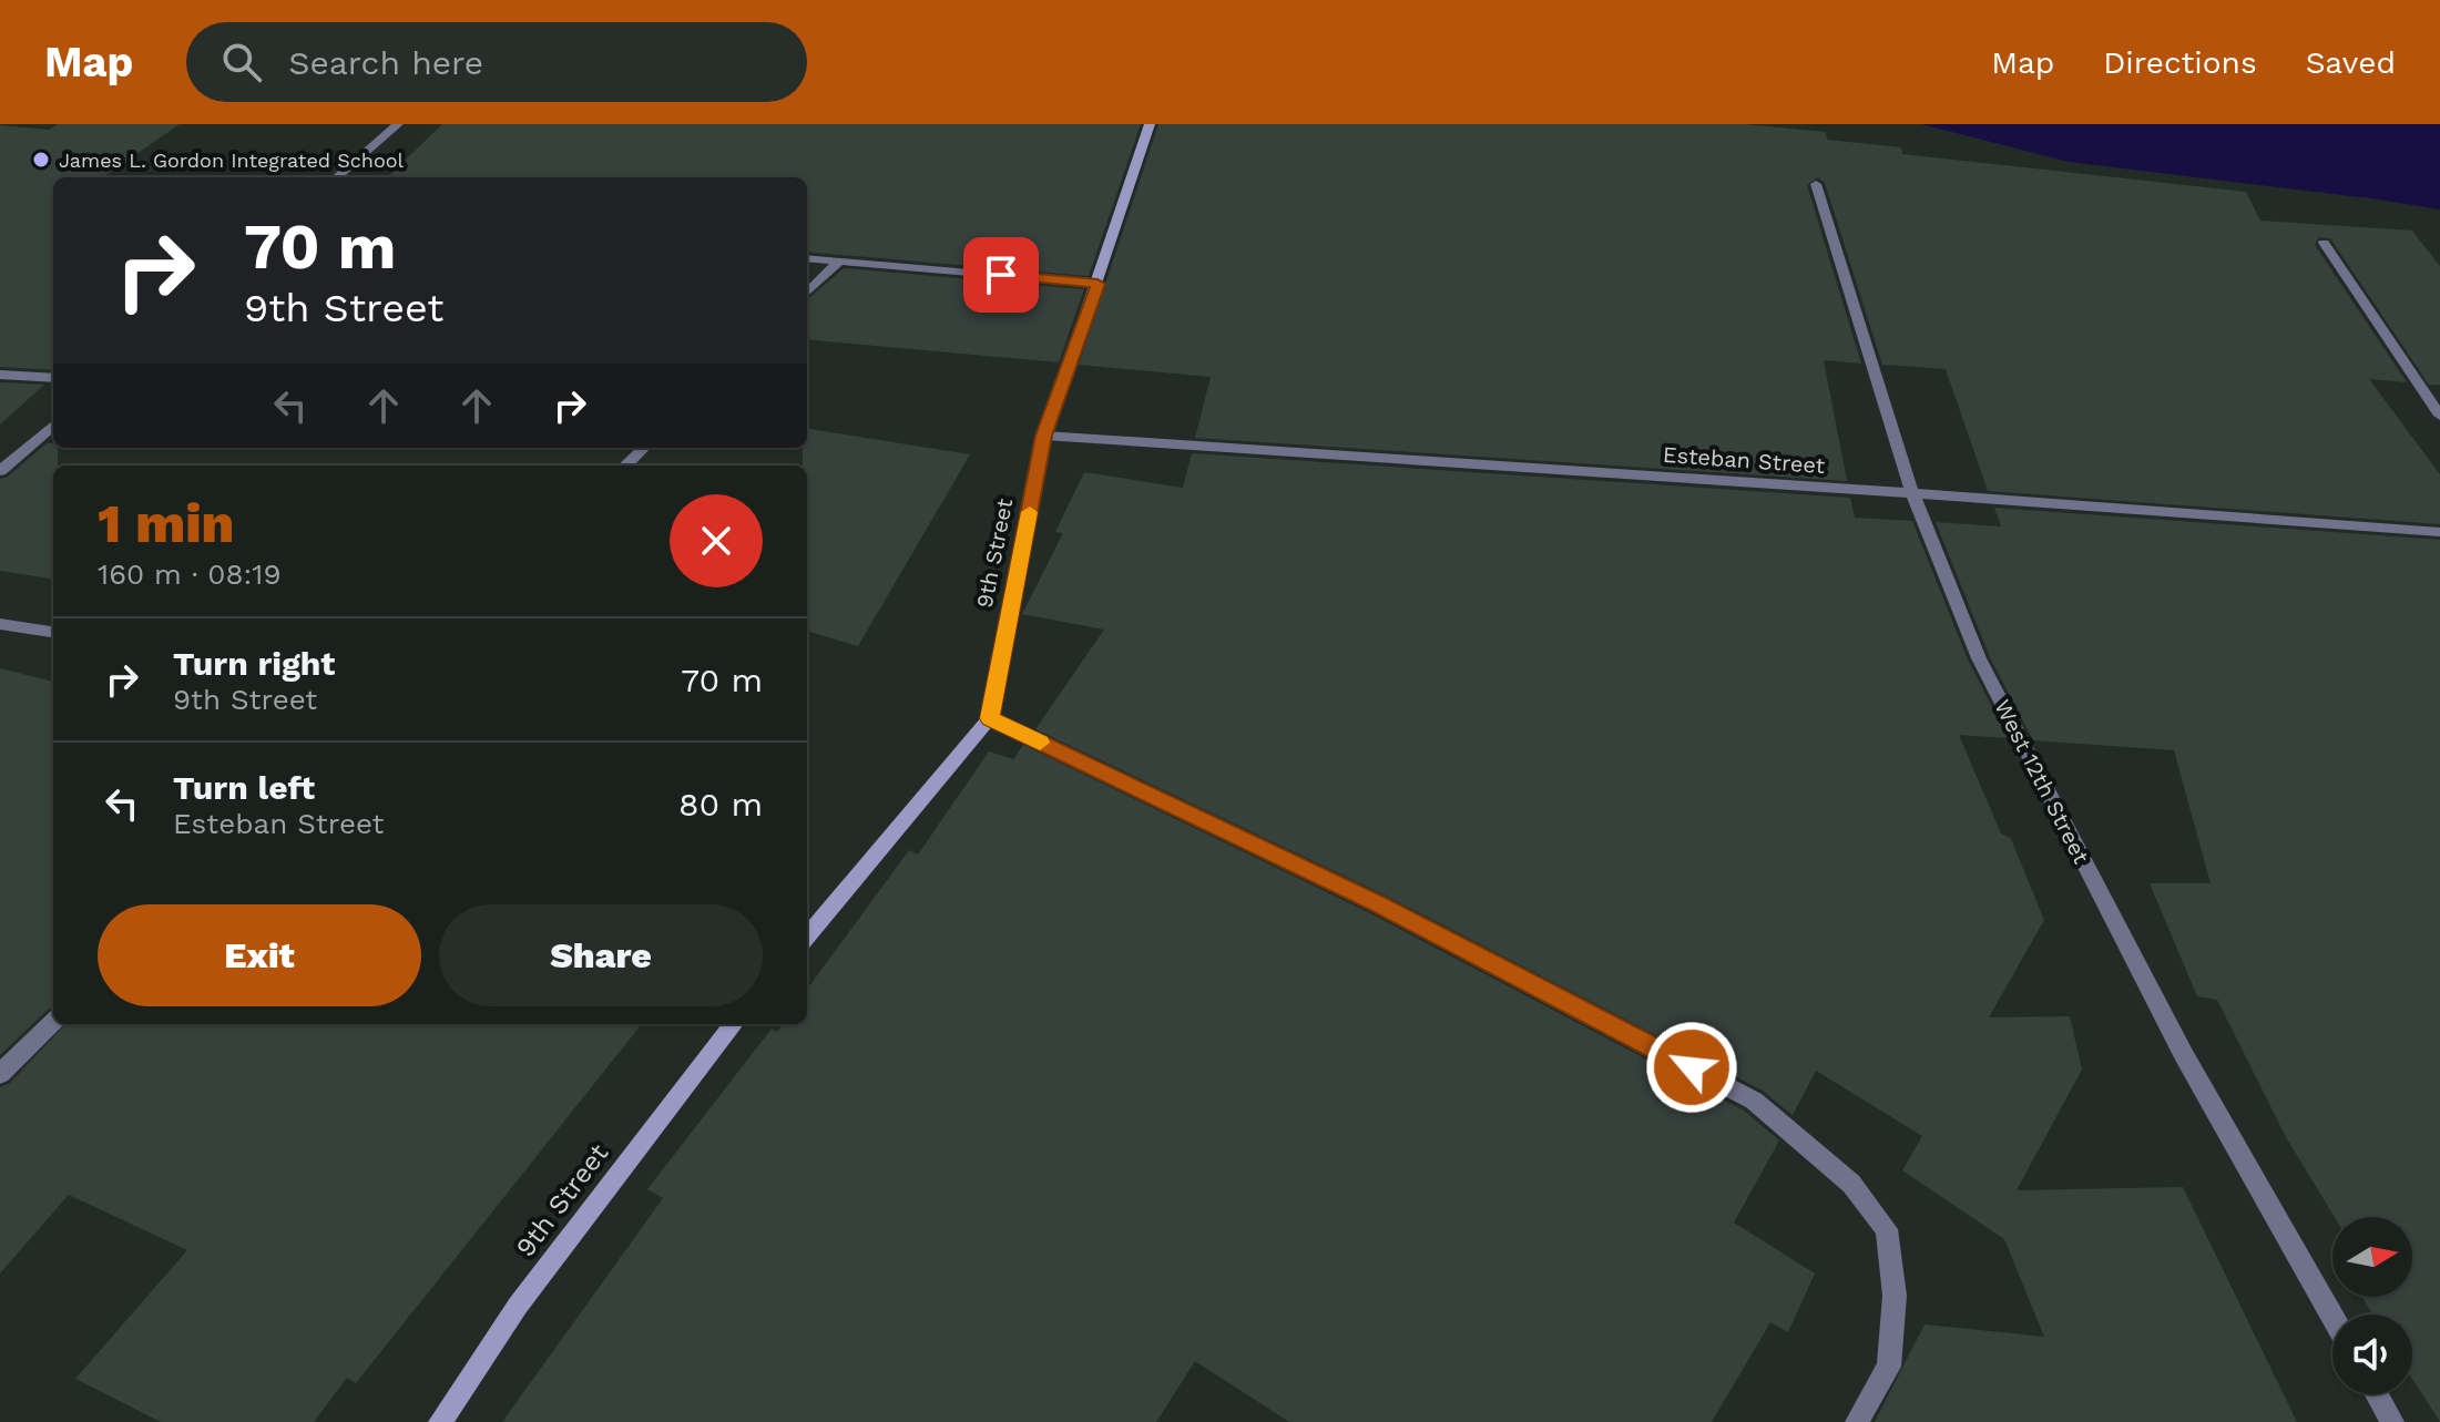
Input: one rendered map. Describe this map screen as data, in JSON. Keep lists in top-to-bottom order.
{
  "streets": {
    "street": ["Esteban Street", "9th Street", "West 12th Street"]
  },
  "crossings": [
    ["Esteban Street", "9th Street"],
    ["Esteban Street", "West 12th Street"]
  ],
  "places": ["James L. Gordon Integrated School"],
  "north": "right",
  "page": {
    "header": "Map",
    "search": "Search here",
    "nav": ["Map", "Directions", "Saved"],
    "turn": ["70 m", "9th Street"],
    "heading": ["1 min", "160 m · 08:19"],
    "list": [
      {
        "name": "Turn right",
        "note": "9th Street",
        "value": "70 m"
      },
      {
        "name": "Turn left",
        "note": "Esteban Street",
        "value": "80 m"
      }
    ],
    "buttons": ["Exit", "Share"]
  }
}
